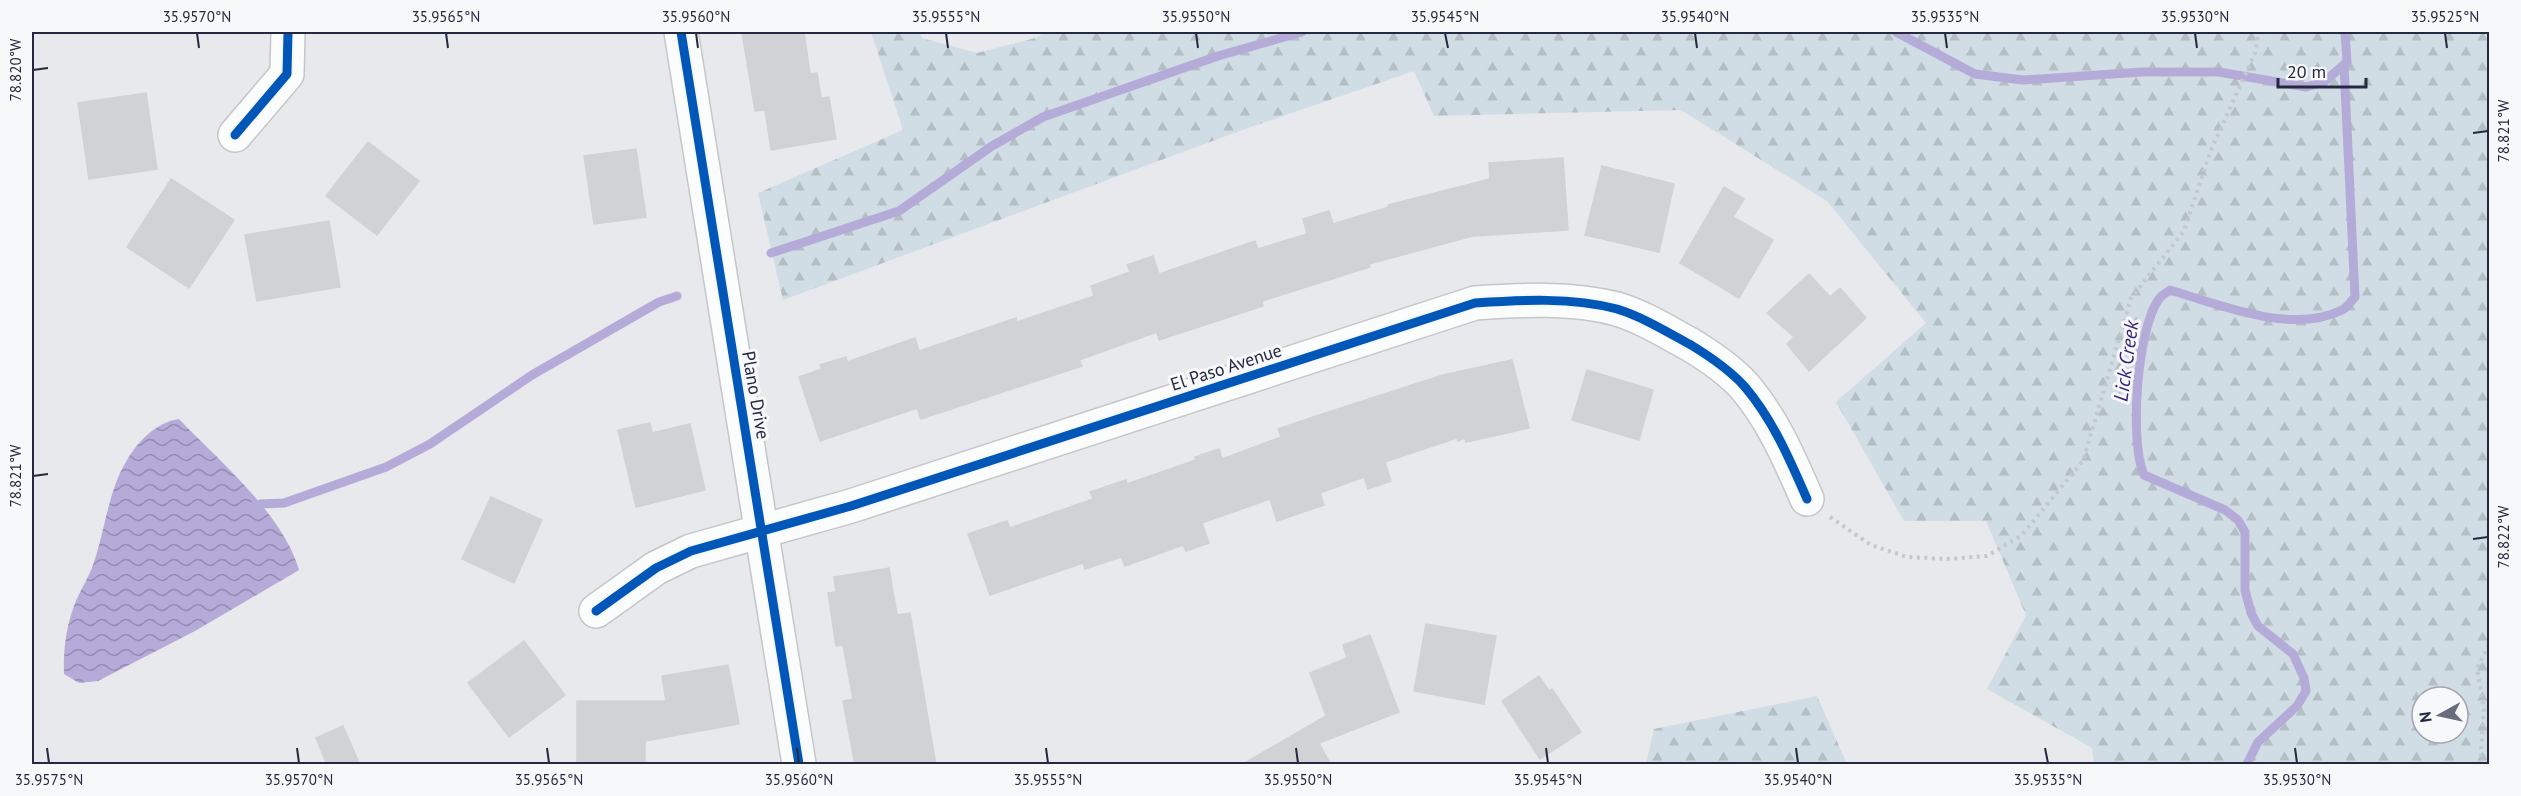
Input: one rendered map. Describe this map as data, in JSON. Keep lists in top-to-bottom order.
{
  "streets": {
    "street": ["El Paso Avenue", "Plano Drive"]
  },
  "crossings": [
    ["El Paso Avenue", "Plano Drive"]
  ],
  "water": ["Lick Creek"],
  "scale_bar": "20 m",
  "north": "left",
  "coordinates": [
    "35.9570°N",
    "35.9565°N",
    "35.9560°N",
    "35.9555°N",
    "35.9550°N",
    "35.9545°N",
    "35.9540°N",
    "35.9535°N",
    "35.9530°N",
    "35.9525°N",
    "78.820°W",
    "78.821°W",
    "78.822°W",
    "35.9575°N"
  ]
}
